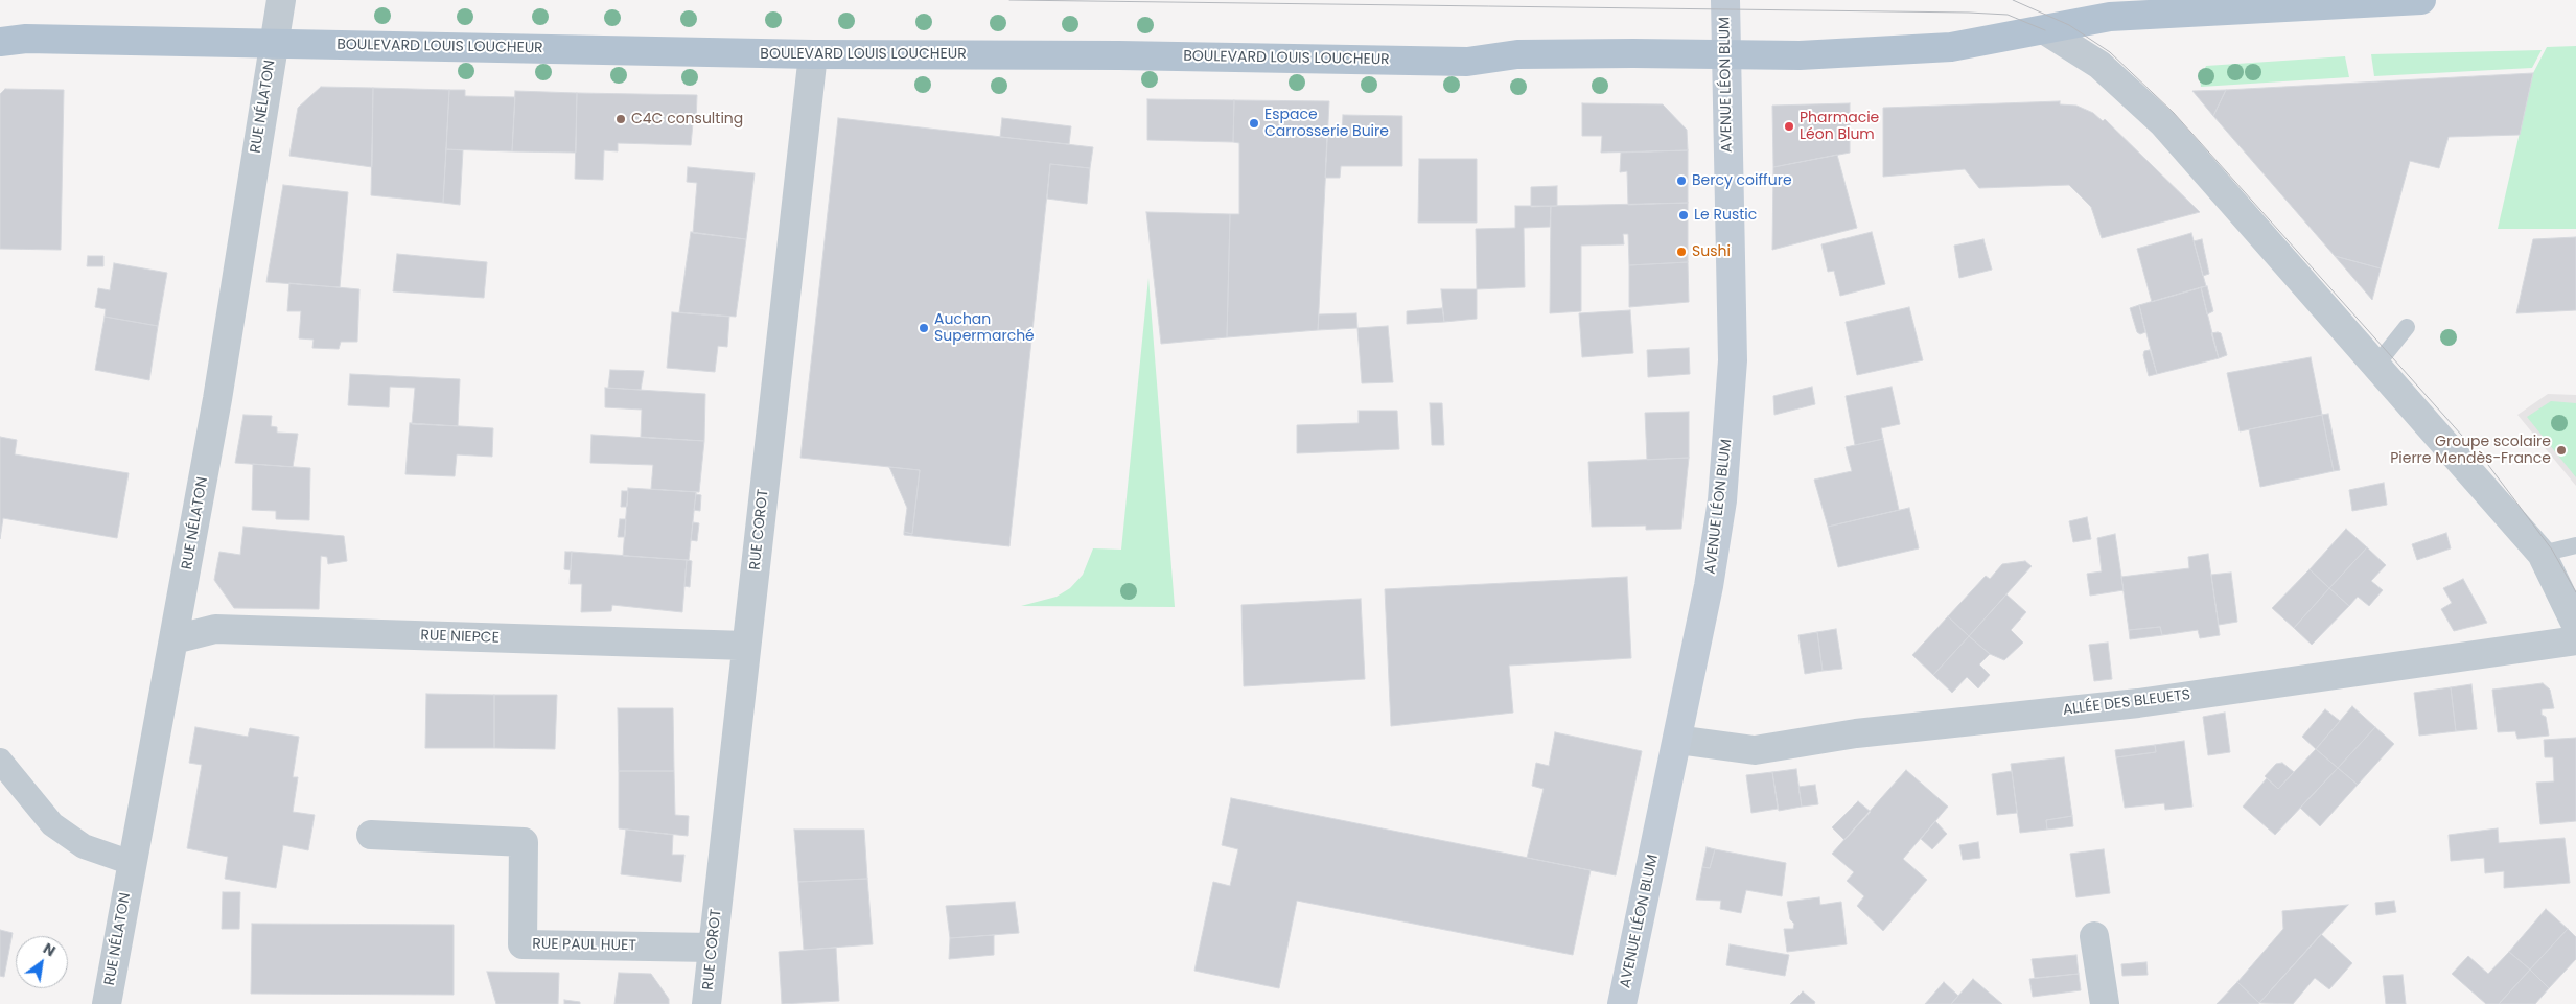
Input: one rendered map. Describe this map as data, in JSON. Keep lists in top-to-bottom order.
{
  "streets": {
    "main road": ["BOULEVARD LOUIS LOUCHEUR", "AVENUE LÉON BLUM"],
    "street": [
      "RUE NÉLATON",
      "RUE COROT",
      "RUE NIEPCE",
      "ALLÉE DES BLEUETS",
      "RUE PAUL HUET"
    ]
  },
  "crossings": [
    ["BOULEVARD LOUIS LOUCHEUR", "AVENUE LÉON BLUM"],
    ["BOULEVARD LOUIS LOUCHEUR", "RUE NÉLATON"],
    ["BOULEVARD LOUIS LOUCHEUR", "RUE COROT"],
    ["AVENUE LÉON BLUM", "ALLÉE DES BLEUETS"],
    ["RUE NÉLATON", "RUE NIEPCE"],
    ["RUE COROT", "RUE NIEPCE"],
    ["RUE COROT", "RUE PAUL HUET"]
  ],
  "places": [
    "C4C consulting",
    "Espace Carrosserie Buire",
    "Pharmacie Léon Blum",
    "Bercy coiffure",
    "Le Rustic",
    "Sushi",
    "Auchan Supermarché",
    "Groupe scolaire Pierre Mendès-France"
  ],
  "north": "top right"
}
